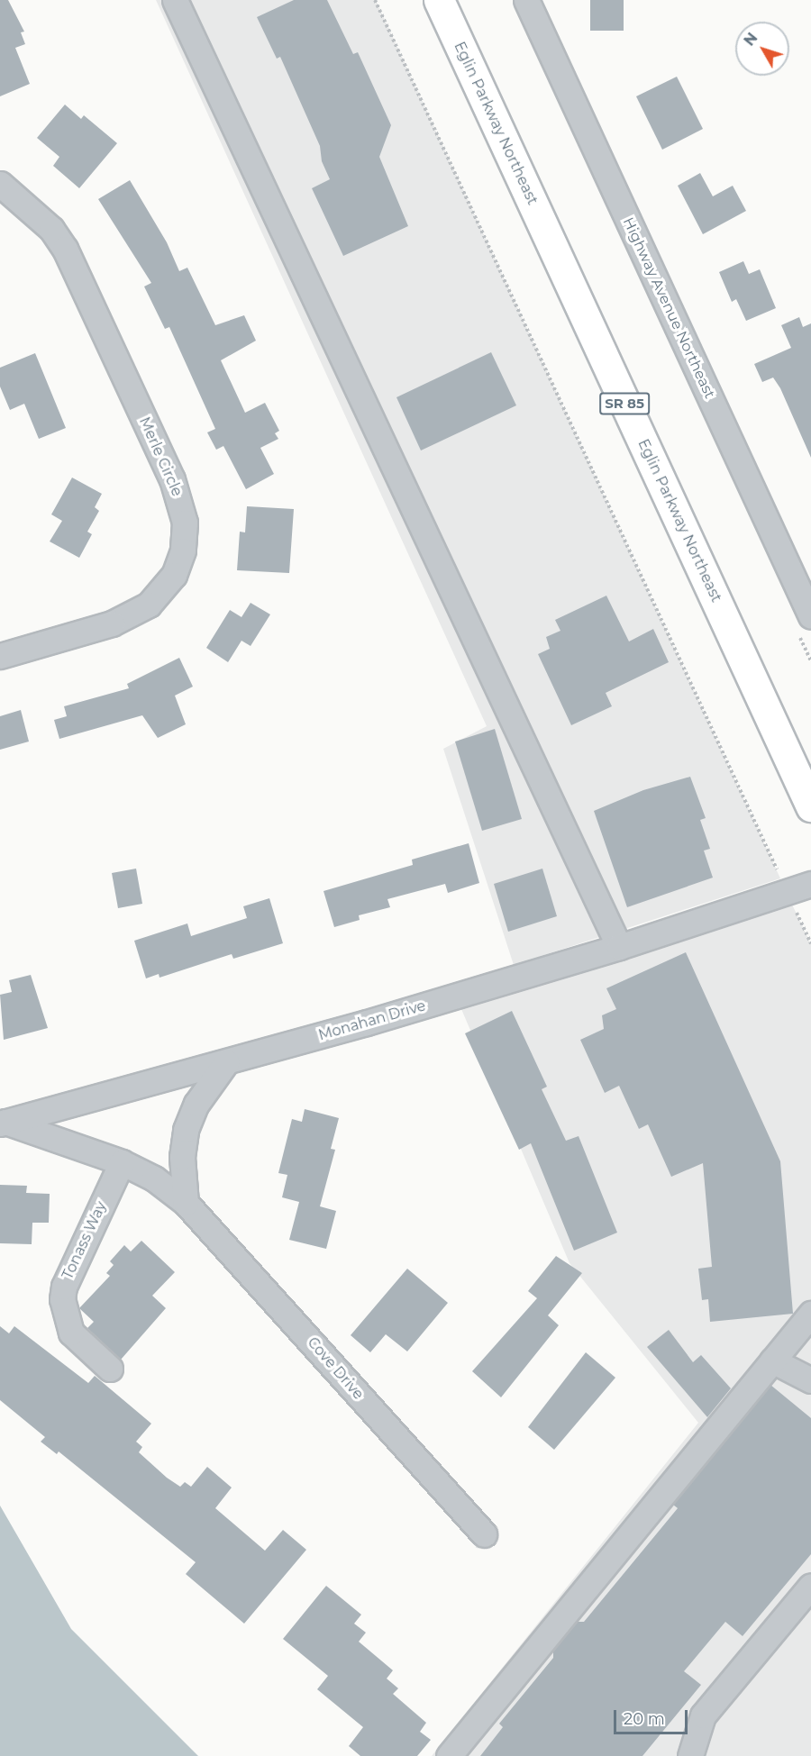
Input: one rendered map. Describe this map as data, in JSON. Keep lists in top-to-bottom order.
{
  "streets": {
    "highway": ["Eglin Parkway Northeast", "SR 85"],
    "street": [
      "Highway Avenue Northeast",
      "Merle Circle",
      "Monahan Drive",
      "Tonass Way",
      "Cove Drive"
    ]
  },
  "crossings": [
    ["Monahan Drive", "Cove Drive"],
    ["Tonass Way", "Cove Drive"]
  ],
  "scale_bar": "20 m",
  "north": "top left"
}
